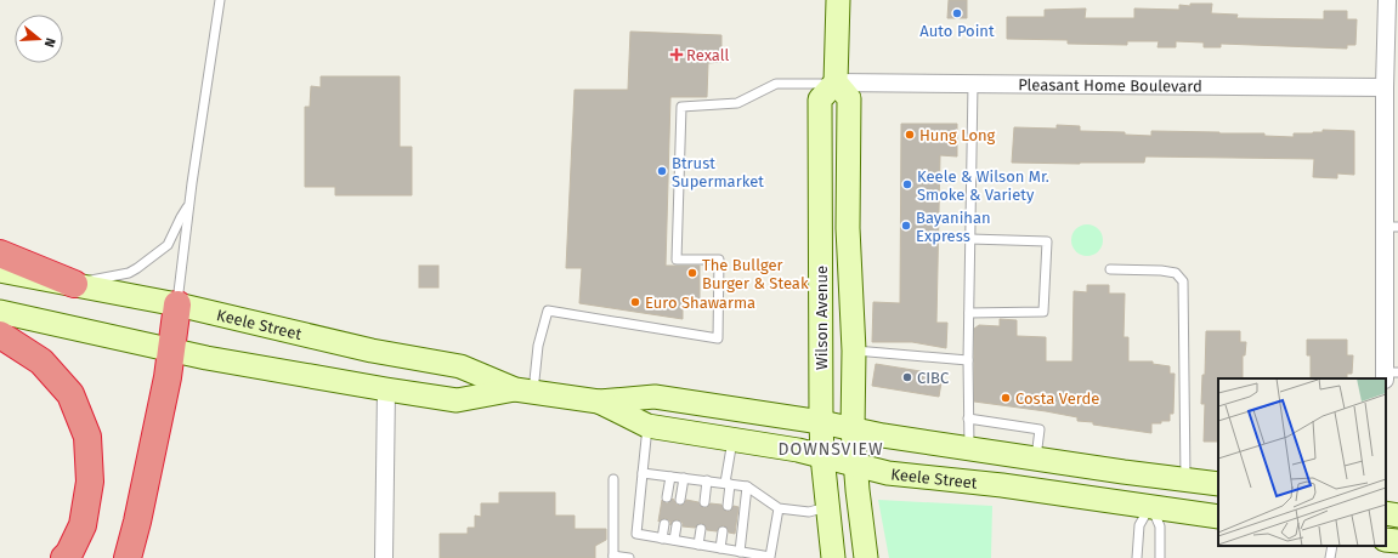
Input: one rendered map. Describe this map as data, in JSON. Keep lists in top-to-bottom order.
{
  "streets": {
    "main road": ["Wilson Avenue", "Keele Street"],
    "street": ["Pleasant Home Boulevard"]
  },
  "crossings": [
    ["Pleasant Home Boulevard", "Wilson Avenue"],
    ["Wilson Avenue", "Keele Street"]
  ],
  "districts": ["DOWNSVIEW"],
  "places": {
    "other": [
      "Auto Point",
      "Hung Long",
      "Btrust Supermarket",
      "Keele & Wilson Mr. Smoke & Variety",
      "Bayanihan Express",
      "The Bullger Burger & Steak",
      "Euro Shawarma",
      "CIBC",
      "Costa Verde"
    ],
    "health": ["Rexall"]
  },
  "north": "right"
}
